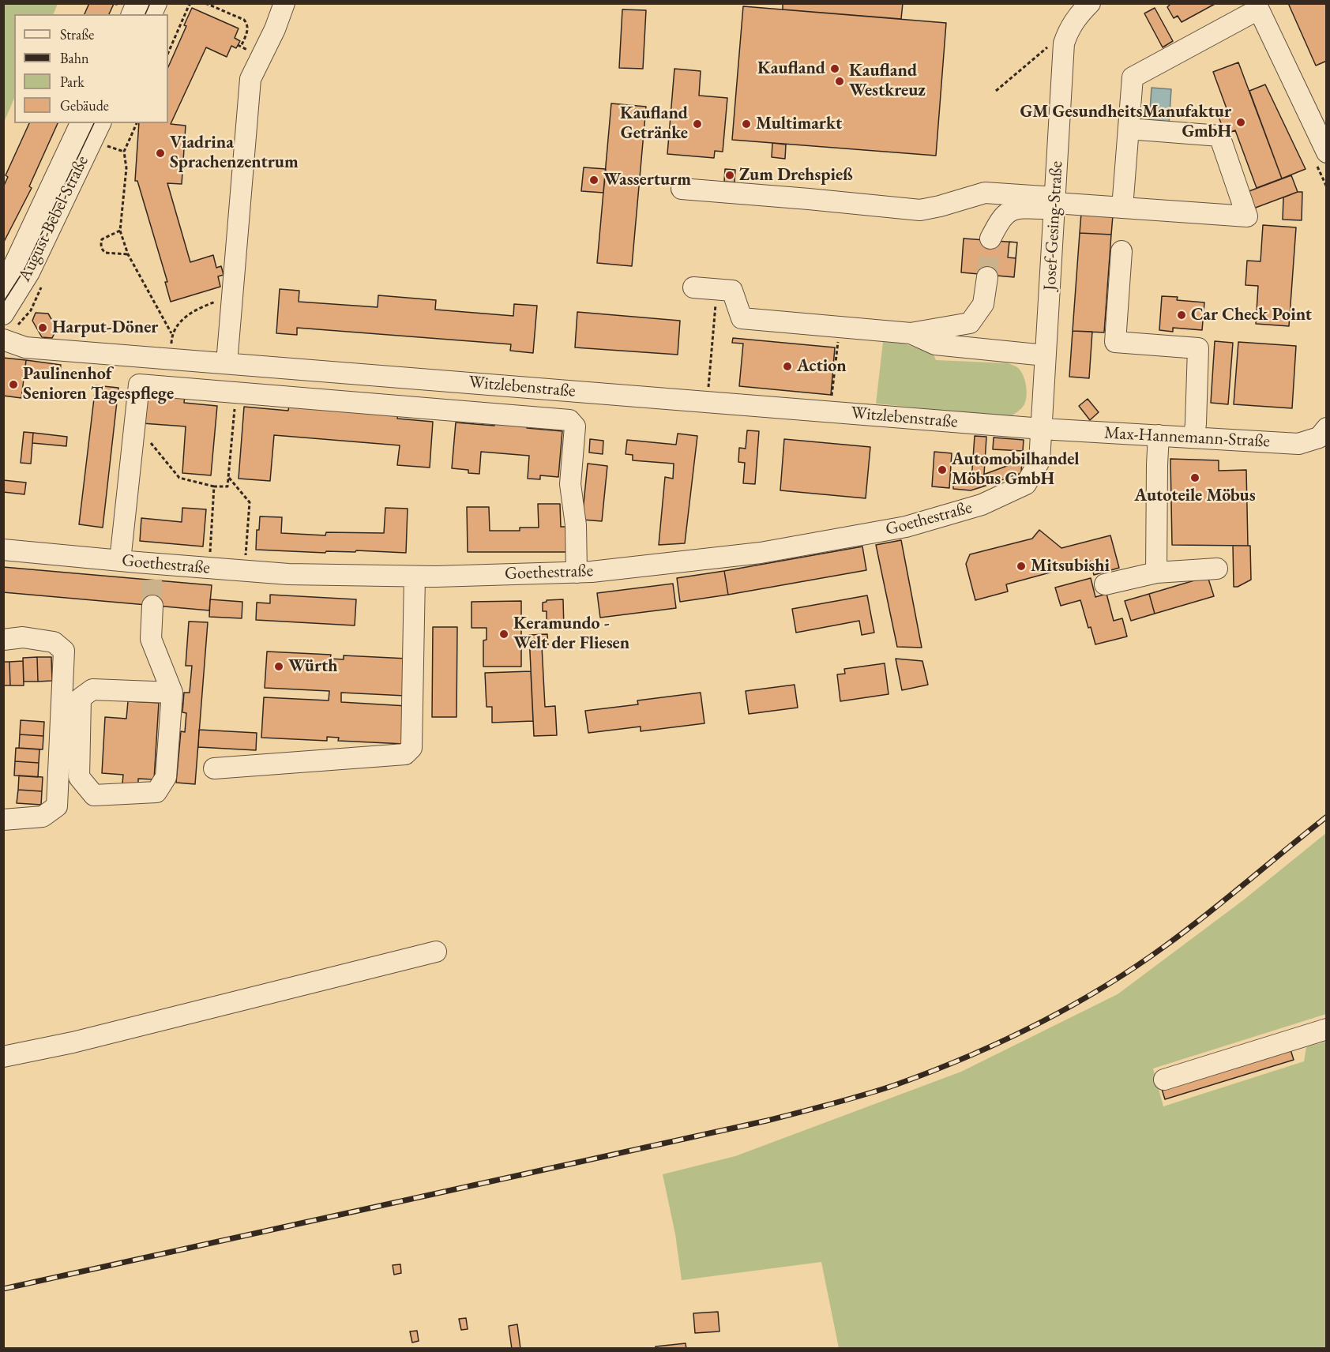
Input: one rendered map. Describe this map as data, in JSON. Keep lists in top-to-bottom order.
{
  "streets": {
    "street": [
      "August-Bebel-Straße",
      "Josef-Gesing-Straße",
      "Witzlebenstraße",
      "Max-Hannemann-Straße",
      "Goethestraße"
    ]
  },
  "crossings": [
    ["Josef-Gesing-Straße", "Witzlebenstraße"],
    ["Josef-Gesing-Straße", "Max-Hannemann-Straße"],
    ["Josef-Gesing-Straße", "Goethestraße"],
    ["Witzlebenstraße", "Max-Hannemann-Straße"],
    ["Witzlebenstraße", "Goethestraße"],
    ["Max-Hannemann-Straße", "Goethestraße"]
  ],
  "places": [
    "Kaufland",
    "Kaufland Westkreuz",
    "GM GesundheitsManufaktur GmbH",
    "Kaufland Getränke",
    "Multimarkt",
    "Viadrina Sprachenzentrum",
    "Zum Drehspieß",
    "Wasserturm",
    "Car Check Point",
    "Harput-Döner",
    "Action",
    "Paulinenhof Senioren Tagespflege",
    "Automobilhandel Möbus GmbH",
    "Autoteile Möbus",
    "Mitsubishi",
    "Keramundo - Welt der Fliesen",
    "Würth"
  ],
  "legend": [
    "Straße",
    "Bahn",
    "Park",
    "Gebäude"
  ]
}
